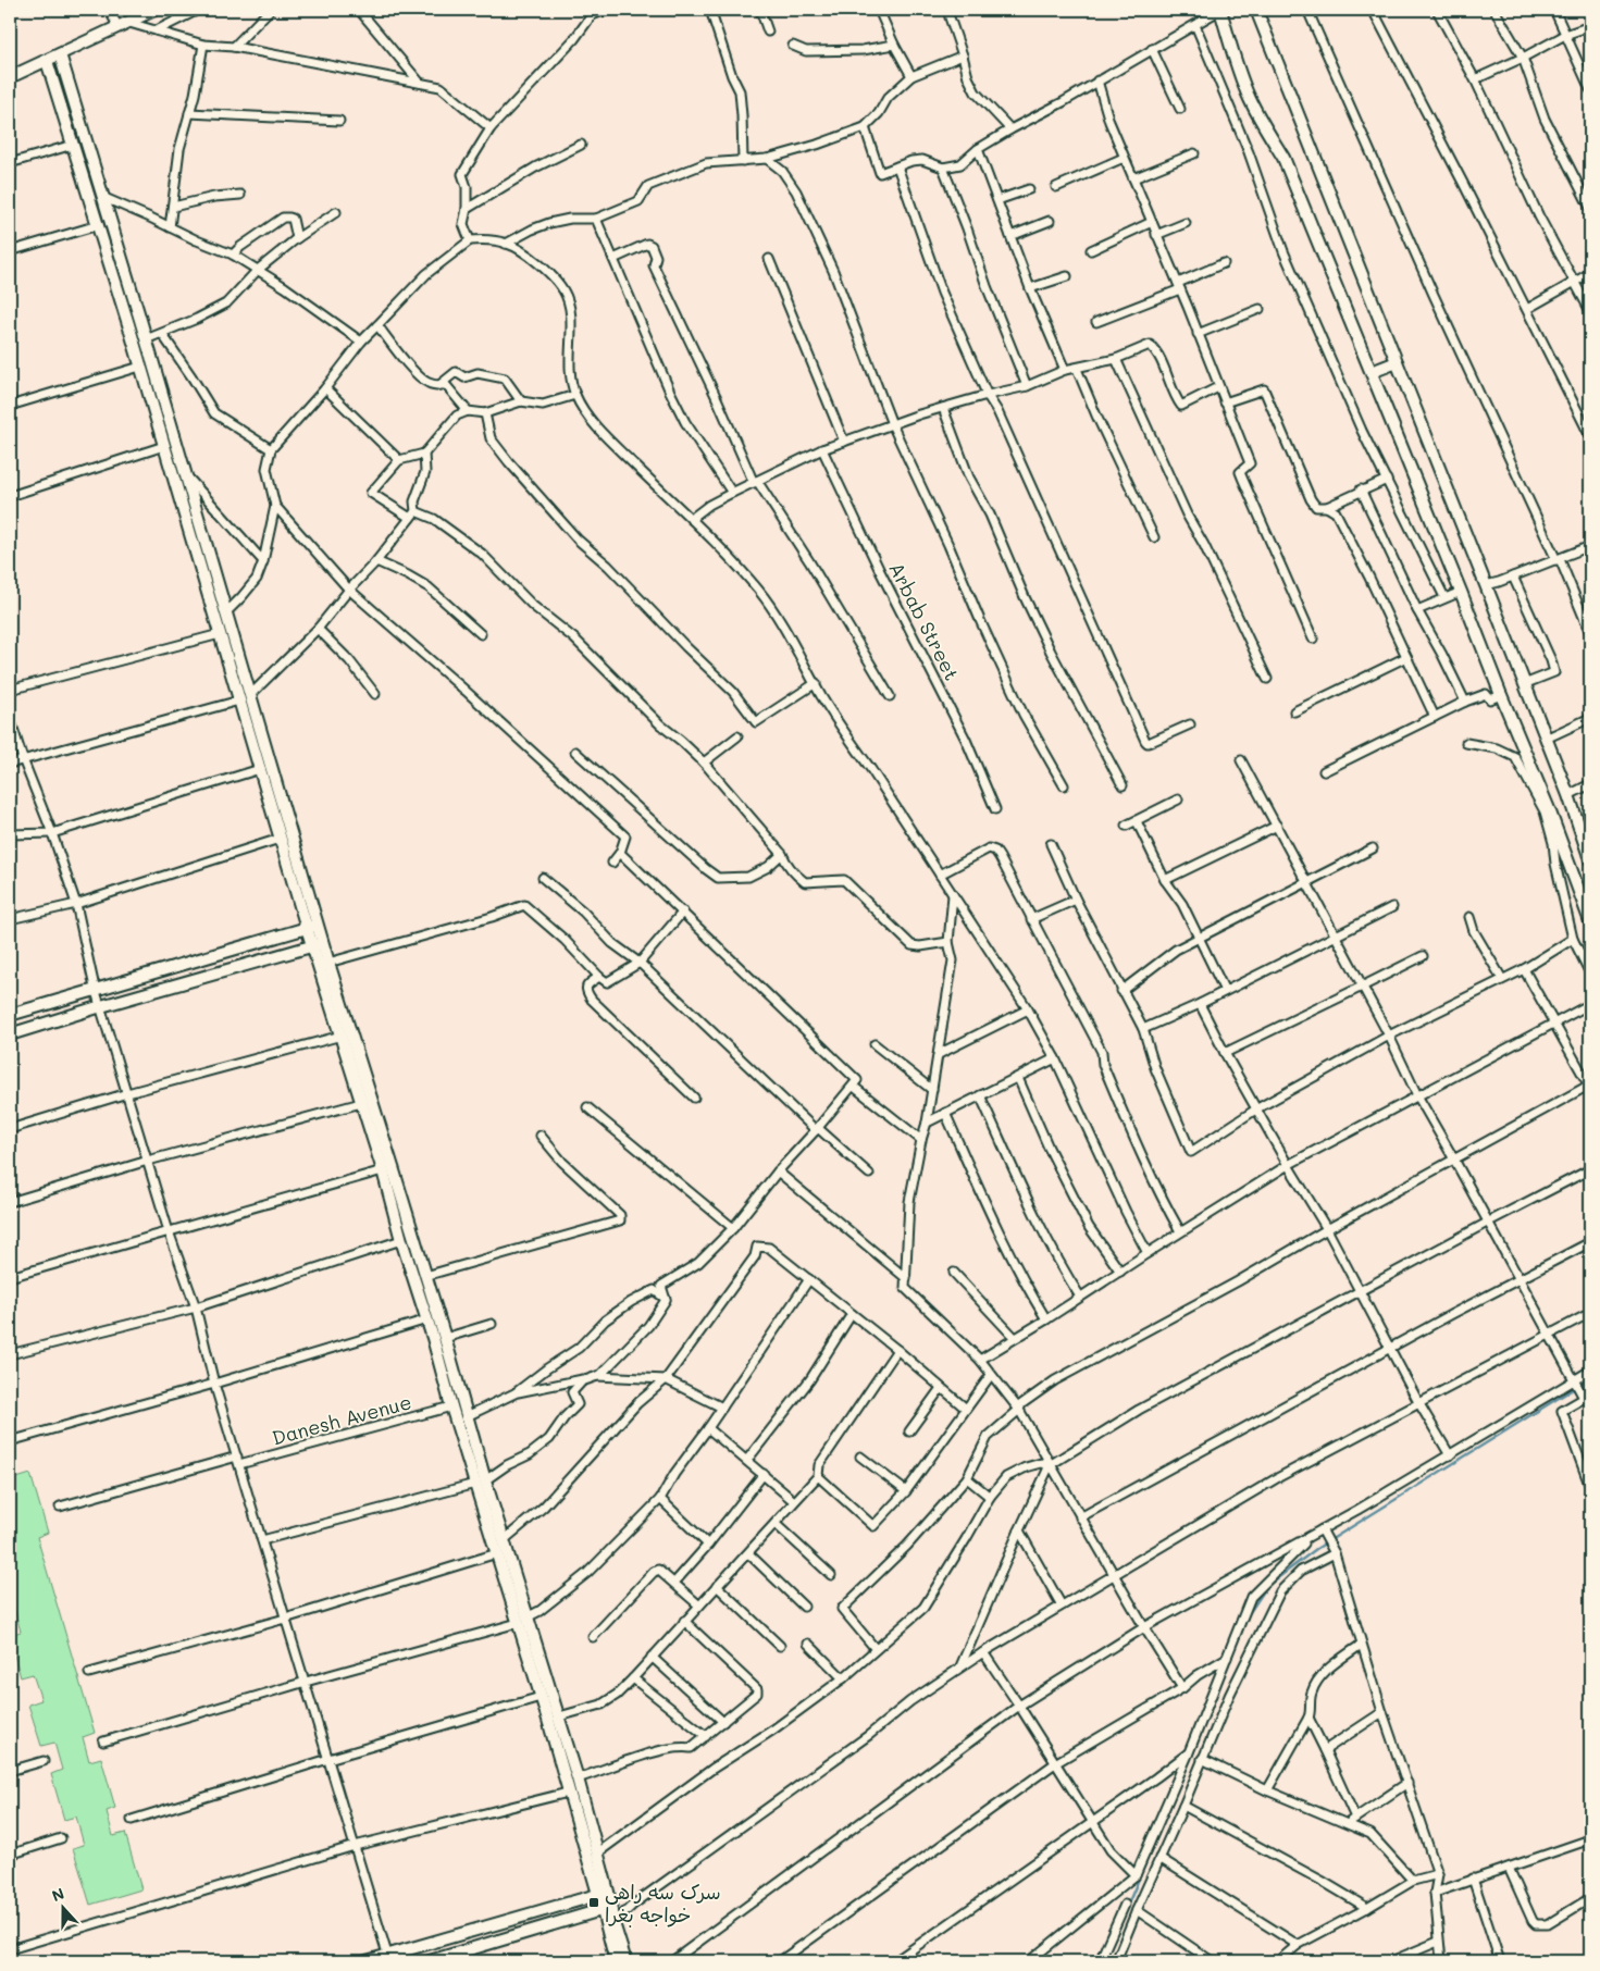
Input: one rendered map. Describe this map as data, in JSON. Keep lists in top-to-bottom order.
{
  "streets": {
    "street": ["Arbab Street", "Danesh Avenue"]
  },
  "places": {
    "transit": ["سرک سه راهی خواجه بغرا"]
  },
  "north": "top"
}
